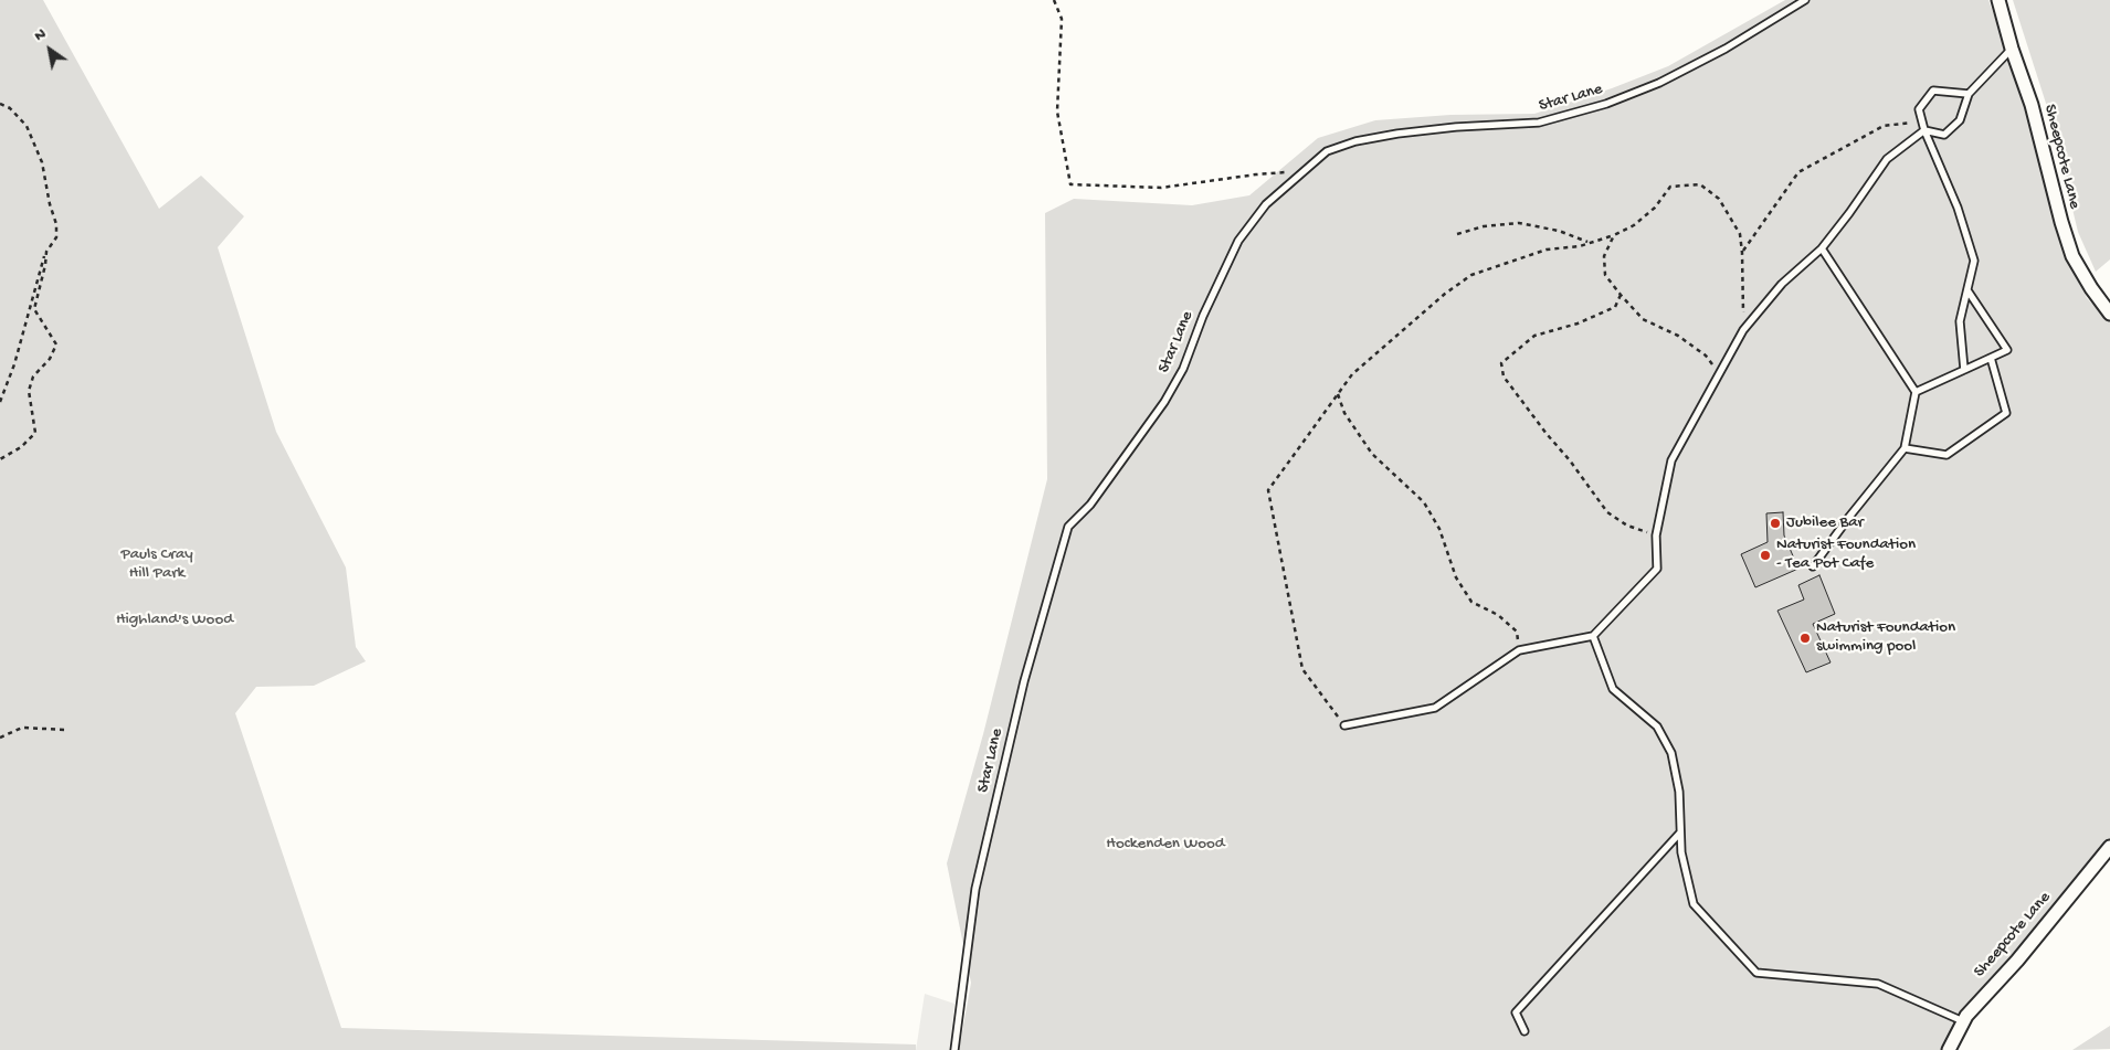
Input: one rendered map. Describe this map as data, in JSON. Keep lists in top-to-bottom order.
{
  "streets": {
    "street": ["Sheepcote Lane"],
    "lane": ["Star Lane"]
  },
  "parks": ["Pauls Cray Hill Park", "Highland's Wood", "Hockenden Wood"],
  "places": ["Jubilee Bar", "Naturist Foundation - Tea Pot Cafe", "Naturist Foundation swimming pool"],
  "north": "top left"
}
